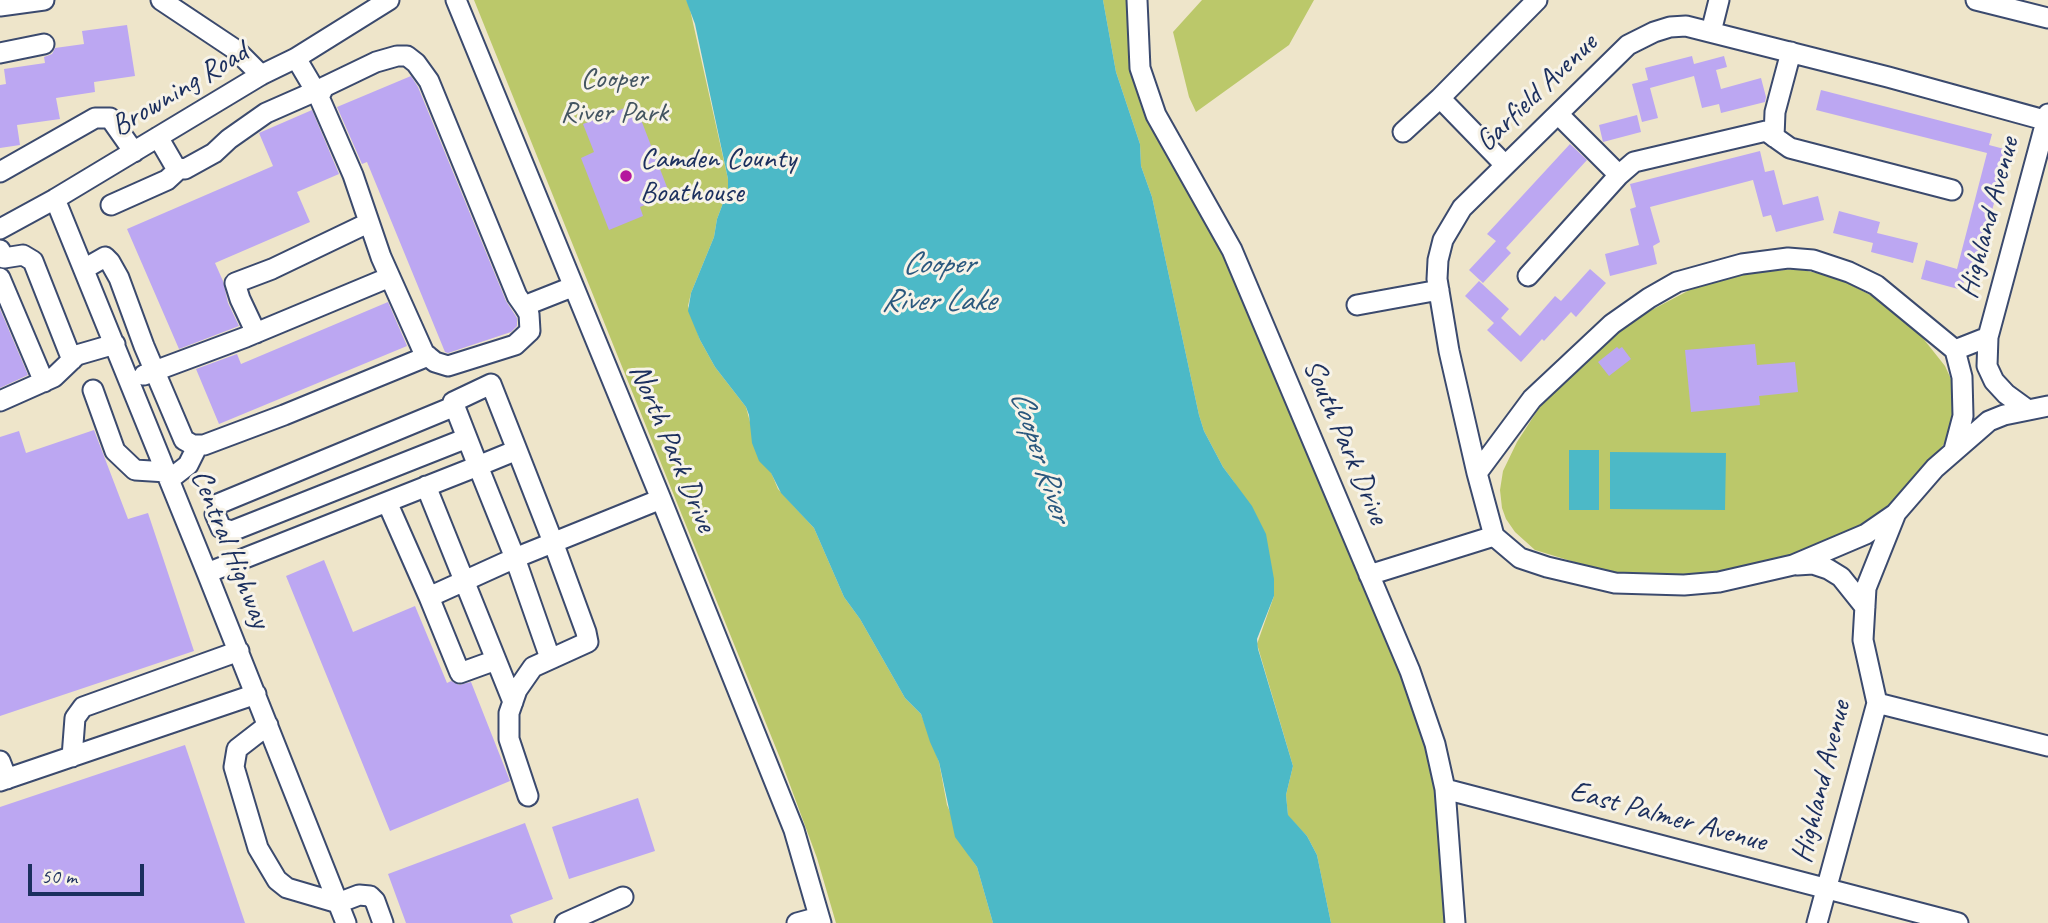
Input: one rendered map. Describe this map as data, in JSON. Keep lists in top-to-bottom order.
{
  "streets": {
    "street": [
      "Browning Road",
      "Garfield Avenue",
      "Highland Avenue",
      "South Park Drive",
      "North Park Drive",
      "Central Highway",
      "East Palmer Avenue"
    ]
  },
  "crossings": [
    ["Browning Road", "Central Highway"],
    ["Garfield Avenue", "Highland Avenue"],
    ["Highland Avenue", "East Palmer Avenue"],
    ["South Park Drive", "East Palmer Avenue"]
  ],
  "water": ["Cooper River Lake", "Cooper River"],
  "parks": ["Cooper River Park"],
  "places": ["Camden County Boathouse"],
  "scale_bar": "50 m"
}
